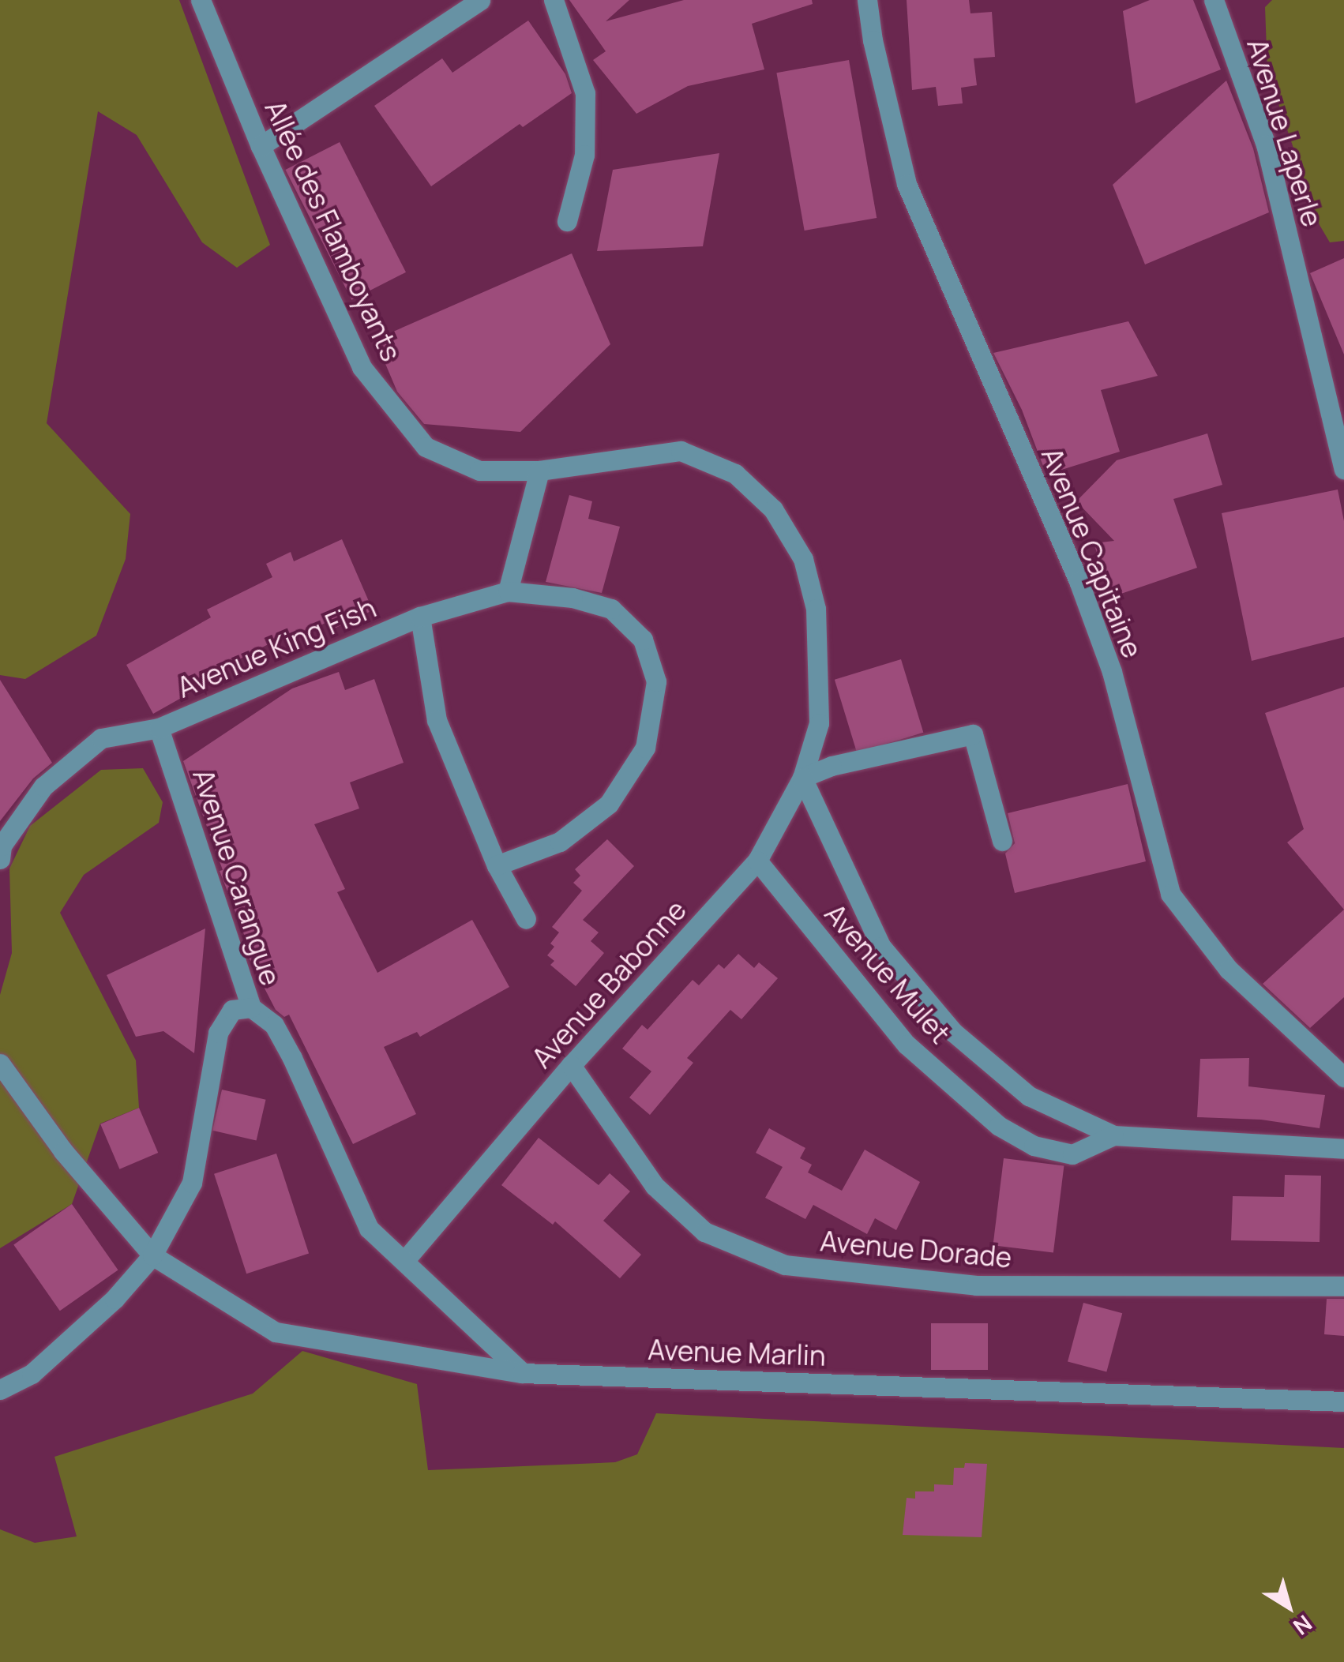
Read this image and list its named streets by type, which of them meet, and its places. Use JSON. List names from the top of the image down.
{
  "streets": {
    "street": [
      "Avenue Laperle",
      "Allée des Flamboyants",
      "Avenue Capitaine",
      "Avenue King Fish",
      "Avenue Carangue",
      "Avenue Mulet",
      "Avenue Babonne",
      "Avenue Dorade",
      "Avenue Marlin"
    ]
  },
  "crossings": [
    ["Allée des Flamboyants", "Avenue Babonne"],
    ["Avenue King Fish", "Avenue Carangue"],
    ["Avenue Carangue", "Avenue Babonne"],
    ["Avenue Carangue", "Avenue Marlin"],
    ["Avenue Mulet", "Avenue Babonne"],
    ["Avenue Babonne", "Avenue Dorade"]
  ],
  "north": "bottom right"
}
